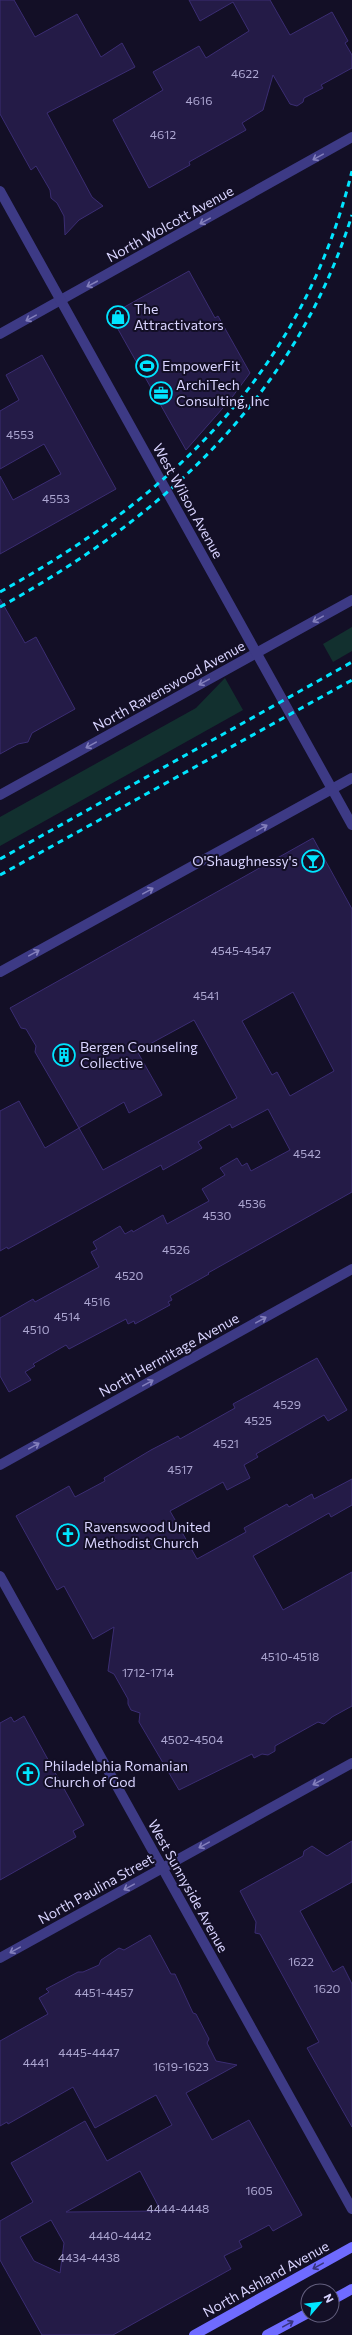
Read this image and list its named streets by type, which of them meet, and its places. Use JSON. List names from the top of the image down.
{
  "streets": {
    "main road": ["North Ashland Avenue"],
    "street": [
      "North Wolcott Avenue",
      "West Wilson Avenue",
      "North Ravenswood Avenue",
      "North Hermitage Avenue",
      "West Sunnyside Avenue",
      "North Paulina Street"
    ]
  },
  "crossings": [
    ["North Wolcott Avenue", "West Wilson Avenue"],
    ["West Wilson Avenue", "North Ravenswood Avenue"],
    ["West Sunnyside Avenue", "North Paulina Street"]
  ],
  "one_way": [
    "North Wolcott Avenue",
    "North Ravenswood Avenue",
    "North Hermitage Avenue",
    "North Paulina Street",
    "North Ashland Avenue"
  ],
  "places": {
    "shop": ["The Attractivators"],
    "sports": ["EmpowerFit"],
    "office": ["ArchiTech Consulting, Inc"],
    "bar": ["O'Shaughnessy's"],
    "building": ["Bergen Counseling Collective"],
    "church": ["Ravenswood United Methodist Church", "Philadelphia Romanian Church of God"]
  },
  "house_numbers": [
    "4622",
    "4616",
    "4612",
    "4553",
    "4553",
    "4545-4547",
    "4541",
    "4542",
    "4536",
    "4530",
    "4526",
    "4520",
    "4516",
    "4514",
    "4510",
    "4529",
    "4525",
    "4521",
    "4517",
    "4510-4518",
    "1712-1714",
    "4502-4504",
    "1622",
    "1620",
    "4451-4457",
    "4445-4447",
    "4441",
    "1619-1623",
    "1605",
    "4444-4448",
    "4440-4442",
    "4434-4438"
  ],
  "north": "top right"
}
